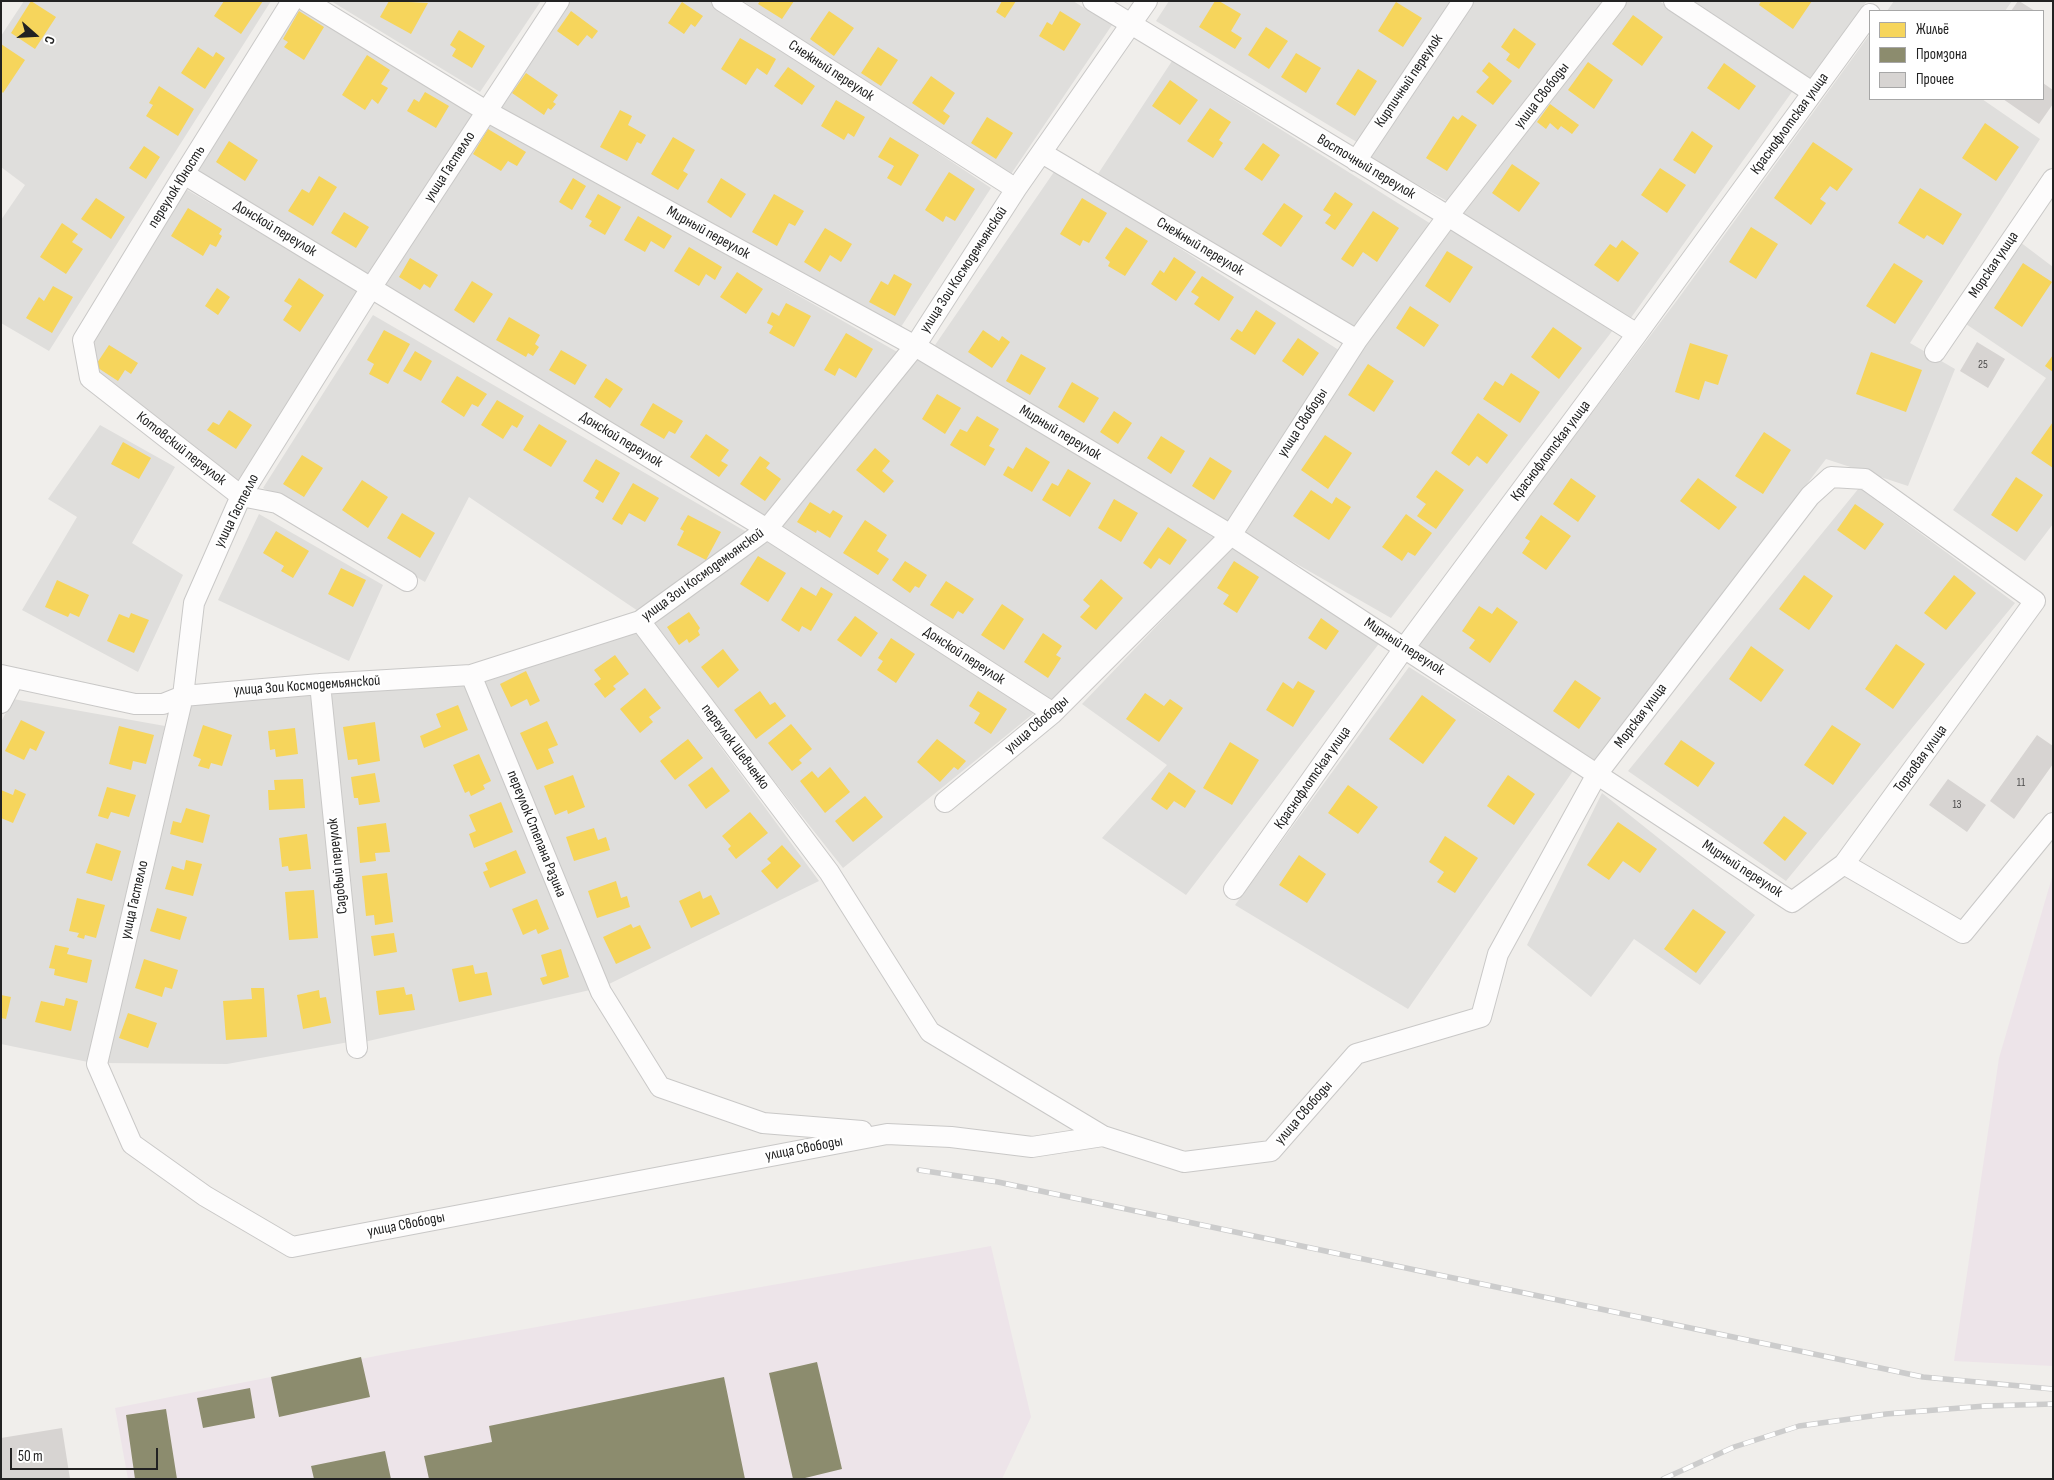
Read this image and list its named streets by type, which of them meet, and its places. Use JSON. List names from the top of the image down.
{
  "streets": {
    "street": [
      "Снежный переулок",
      "Кирпичный переулок",
      "улица Свободы",
      "Краснофлотская улица",
      "улица Гастелло",
      "Восточный переулок",
      "переулок Юность",
      "Донской переулок",
      "Мирный переулок",
      "Морская улица",
      "улица Зои Космодемьянской",
      "Котовский переулок",
      "переулок Шевченко",
      "Торговая улица",
      "переулок Степана Разина",
      "Садовый переулок"
    ]
  },
  "crossings": [
    ["Снежный переулок", "улица Свободы"],
    ["Снежный переулок", "улица Зои Космодемьянской"],
    ["Кирпичный переулок", "Восточный переулок"],
    ["улица Свободы", "улица Гастелло"],
    ["улица Свободы", "Восточный переулок"],
    ["улица Свободы", "Донской переулок"],
    ["улица Свободы", "Мирный переулок"],
    ["улица Свободы", "Морская улица"],
    ["улица Свободы", "переулок Шевченко"],
    ["улица Свободы", "переулок Степана Разина"],
    ["Краснофлотская улица", "Восточный переулок"],
    ["Краснофлотская улица", "Мирный переулок"],
    ["улица Гастелло", "Донской переулок"],
    ["улица Гастелло", "Мирный переулок"],
    ["улица Гастелло", "улица Зои Космодемьянской"],
    ["улица Гастелло", "Котовский переулок"],
    ["Восточный переулок", "улица Зои Космодемьянской"],
    ["переулок Юность", "Донской переулок"],
    ["переулок Юность", "Котовский переулок"],
    ["Донской переулок", "улица Зои Космодемьянской"],
    ["Мирный переулок", "Морская улица"],
    ["Мирный переулок", "улица Зои Космодемьянской"],
    ["Мирный переулок", "Торговая улица"],
    ["Морская улица", "Торговая улица"],
    ["улица Зои Космодемьянской", "переулок Шевченко"],
    ["улица Зои Космодемьянской", "переулок Степана Разина"],
    ["улица Зои Космодемьянской", "Садовый переулок"]
  ],
  "house_numbers": ["25", "11", "13"],
  "legend": ["Жильё", "Промзона", "Прочее"],
  "scale_bar": "50 m",
  "north": "right"
}
